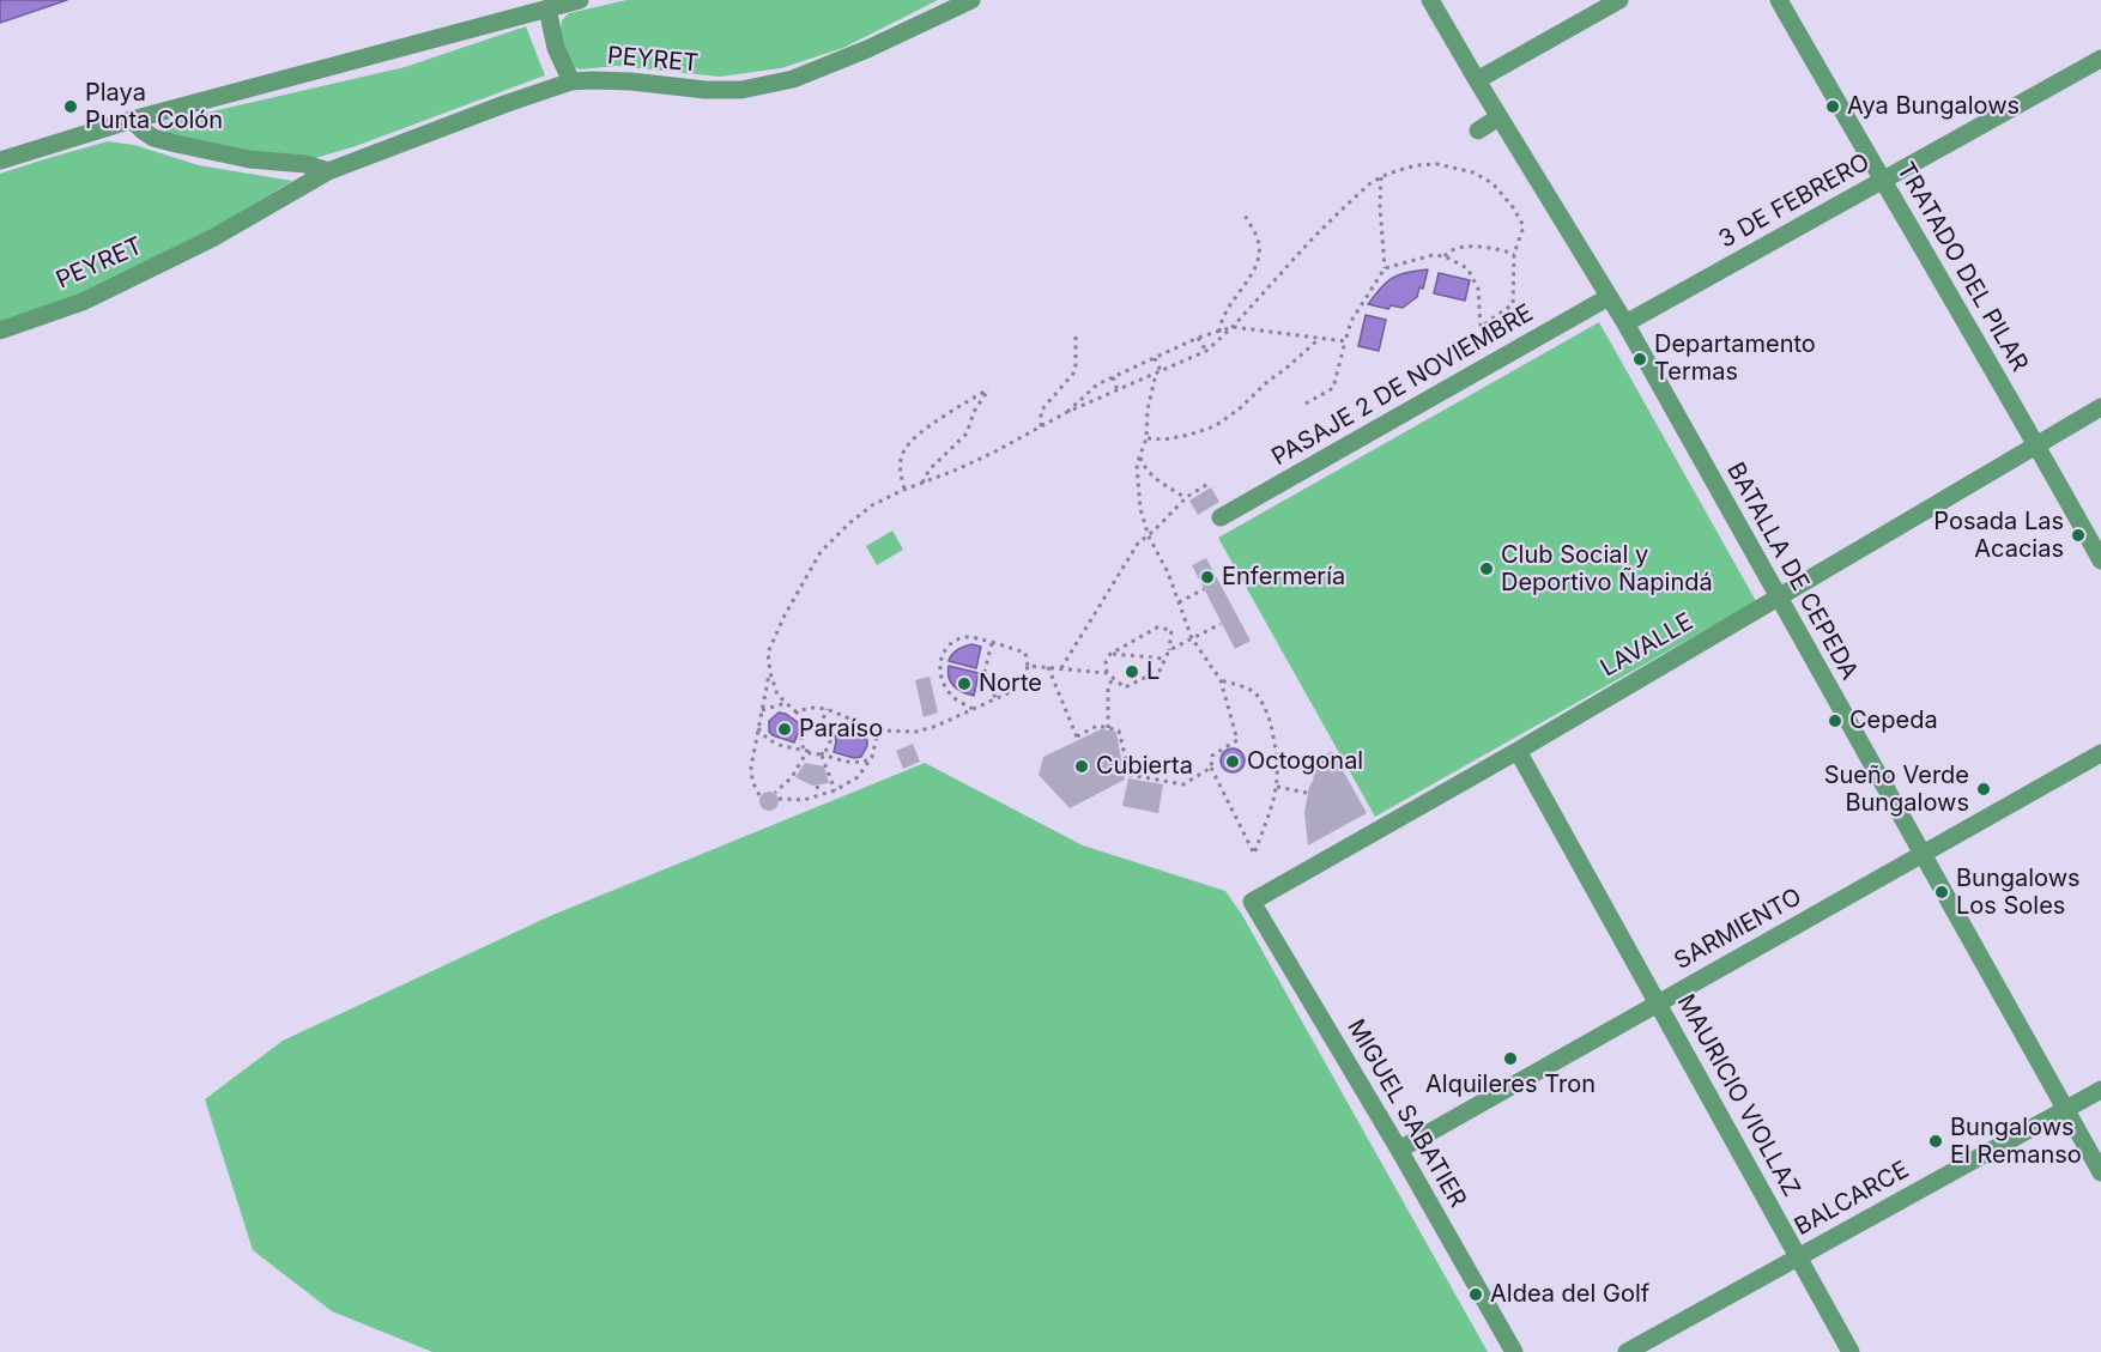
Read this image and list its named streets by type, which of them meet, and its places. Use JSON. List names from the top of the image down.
{
  "streets": {
    "street": [
      "PEYRET",
      "3 DE FEBRERO",
      "TRATADO DEL PILAR",
      "PASAJE 2 DE NOVIEMBRE",
      "BATALLA DE CEPEDA",
      "LAVALLE",
      "SARMIENTO",
      "MAURICIO VIOLLAZ",
      "MIGUEL SABATIER",
      "BALCARCE"
    ]
  },
  "crossings": [
    ["3 DE FEBRERO", "TRATADO DEL PILAR"],
    ["3 DE FEBRERO", "BATALLA DE CEPEDA"],
    ["TRATADO DEL PILAR", "LAVALLE"],
    ["PASAJE 2 DE NOVIEMBRE", "BATALLA DE CEPEDA"],
    ["BATALLA DE CEPEDA", "LAVALLE"],
    ["BATALLA DE CEPEDA", "SARMIENTO"],
    ["BATALLA DE CEPEDA", "BALCARCE"],
    ["LAVALLE", "MAURICIO VIOLLAZ"],
    ["LAVALLE", "MIGUEL SABATIER"],
    ["SARMIENTO", "MAURICIO VIOLLAZ"],
    ["SARMIENTO", "MIGUEL SABATIER"],
    ["MAURICIO VIOLLAZ", "BALCARCE"]
  ],
  "places": [
    "Playa Punta Colón",
    "Aya Bungalows",
    "Departamento Termas",
    "Posada Las Acacias",
    "Club Social y Deportivo Ñapindá",
    "Enfermería",
    "L",
    "Norte",
    "Cepeda",
    "Paraíso",
    "Octogonal",
    "Cubierta",
    "Sueño Verde Bungalows",
    "Bungalows Los Soles",
    "Alquileres Tron",
    "Bungalows El Remanso",
    "Aldea del Golf"
  ]
}
